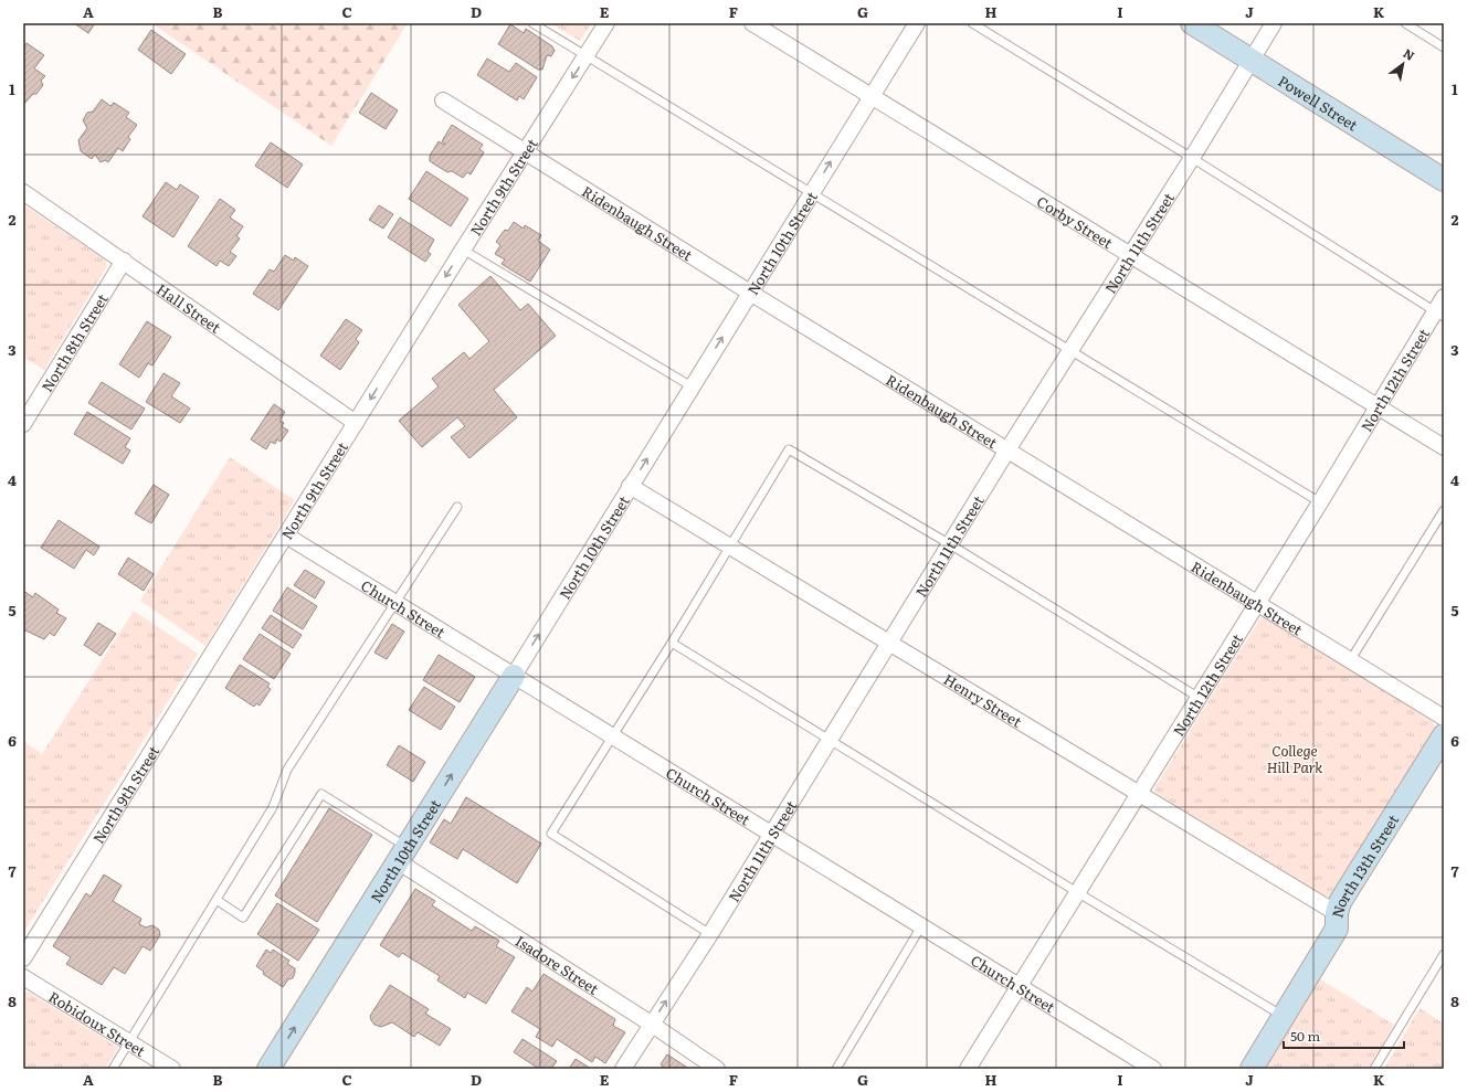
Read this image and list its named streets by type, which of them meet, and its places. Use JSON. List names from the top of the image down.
{
  "streets": {
    "street": [
      "Powell Street",
      "North 9th Street",
      "Ridenbaugh Street",
      "Corby Street",
      "North 10th Street",
      "North 11th Street",
      "Hall Street",
      "North 8th Street",
      "North 12th Street",
      "Church Street",
      "Henry Street",
      "North 13th Street",
      "Isadore Street",
      "Robidoux Street"
    ]
  },
  "crossings": [
    ["Powell Street", "North 11th Street"],
    ["North 9th Street", "Ridenbaugh Street"],
    ["North 9th Street", "Hall Street"],
    ["North 9th Street", "Church Street"],
    ["Ridenbaugh Street", "North 10th Street"],
    ["Ridenbaugh Street", "North 11th Street"],
    ["Ridenbaugh Street", "North 12th Street"],
    ["Corby Street", "North 10th Street"],
    ["Corby Street", "North 11th Street"],
    ["Corby Street", "North 12th Street"],
    ["North 10th Street", "Church Street"],
    ["North 10th Street", "Henry Street"],
    ["North 10th Street", "Isadore Street"],
    ["North 11th Street", "Church Street"],
    ["North 11th Street", "Henry Street"],
    ["North 11th Street", "Isadore Street"],
    ["Hall Street", "North 8th Street"],
    ["North 12th Street", "Church Street"],
    ["North 12th Street", "Henry Street"],
    ["Henry Street", "North 13th Street"]
  ],
  "one_way": ["North 10th Street"],
  "parks": ["College Hill Park"],
  "scale_bar": "50 m",
  "north": "top right",
  "grid": {
    "columns": [
      "A",
      "B",
      "C",
      "D",
      "E",
      "F",
      "G",
      "H",
      "I",
      "J",
      "K"
    ],
    "rows": [
      "1",
      "2",
      "3",
      "4",
      "5",
      "6",
      "7",
      "8"
    ]
  }
}
